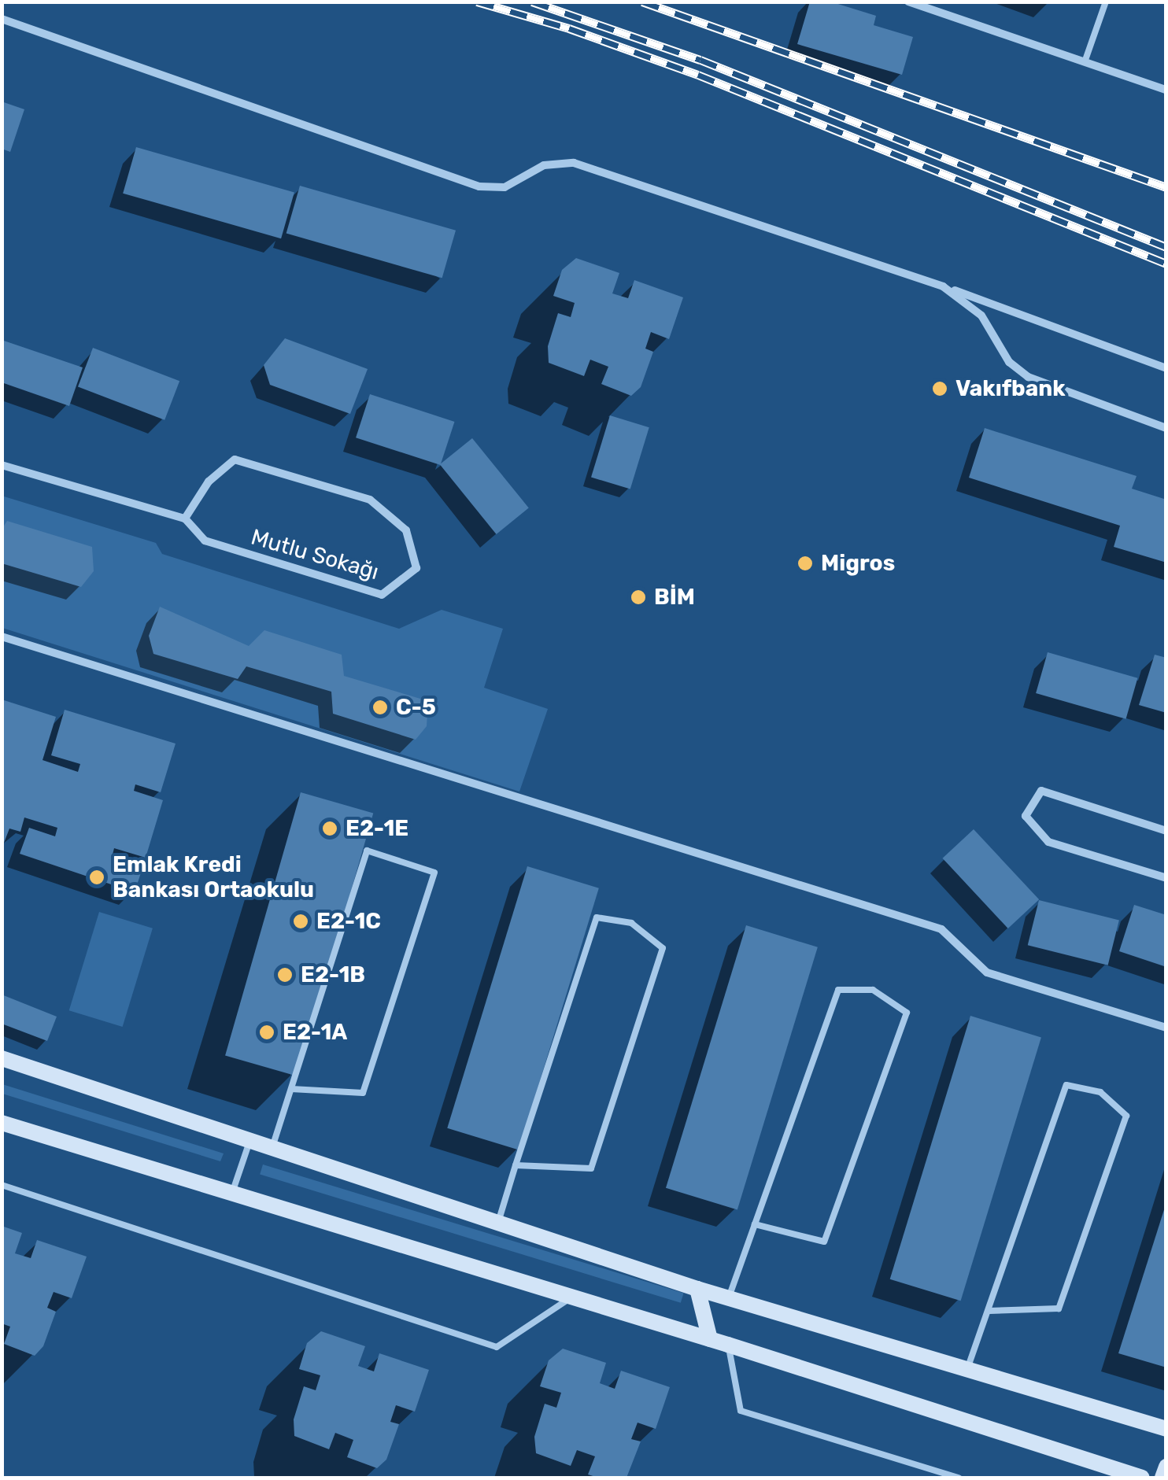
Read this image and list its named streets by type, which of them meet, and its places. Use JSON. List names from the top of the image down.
{
  "streets": {
    "street": ["Mutlu Sokağı"]
  },
  "places": [
    "Vakıfbank",
    "Migros",
    "BİM",
    "C-5",
    "E2-1E",
    "Emlak Kredi Bankası Ortaokulu",
    "E2-1C",
    "E2-1B",
    "E2-1A"
  ]
}
